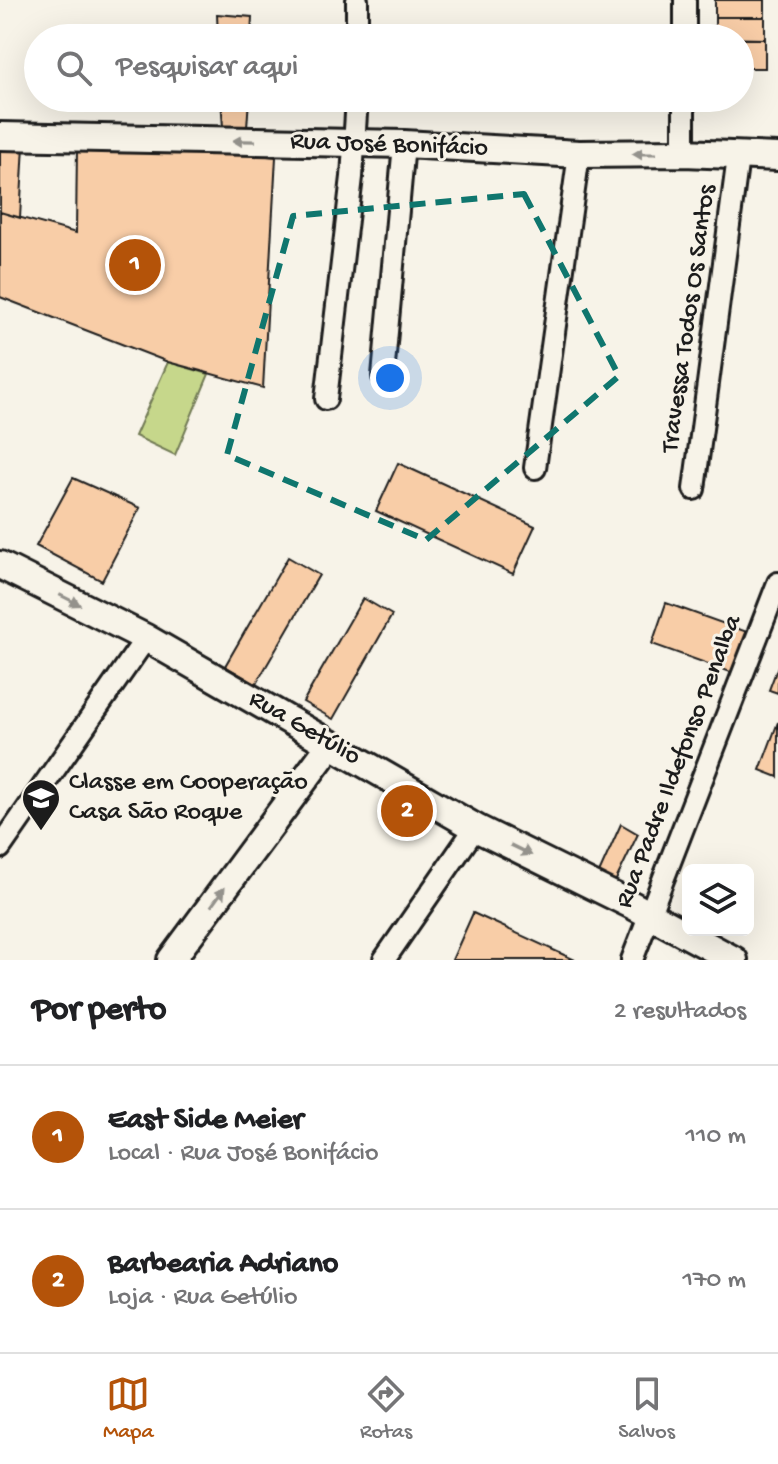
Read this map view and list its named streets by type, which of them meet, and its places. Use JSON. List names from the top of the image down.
{
  "streets": {
    "street": [
      "Rua José Bonifácio",
      "Travessa Todos Os Santos",
      "Rua Getúlio",
      "Rua Padre Ildefonso Penalba"
    ]
  },
  "crossings": [
    ["Rua José Bonifácio", "Travessa Todos Os Santos"],
    ["Rua Getúlio", "Rua Padre Ildefonso Penalba"]
  ],
  "one_way": ["Rua José Bonifácio", "Rua Getúlio"],
  "places": {
    "school or university": ["Classe em Cooperação Casa São Roque"]
  },
  "page": {
    "search": "Pesquisar aqui",
    "pins": ["1", "2"],
    "heading": ["Por perto", "2 resultados"],
    "list": [
      {
        "mark": "1",
        "name": "East Side Meier",
        "note": "Local · Rua José Bonifácio",
        "value": "110 m"
      },
      {
        "mark": "2",
        "name": "Barbearia Adriano",
        "note": "Loja · Rua Getúlio",
        "value": "170 m"
      }
    ],
    "nav": ["Mapa", "Rotas", "Salvos"]
  }
}
